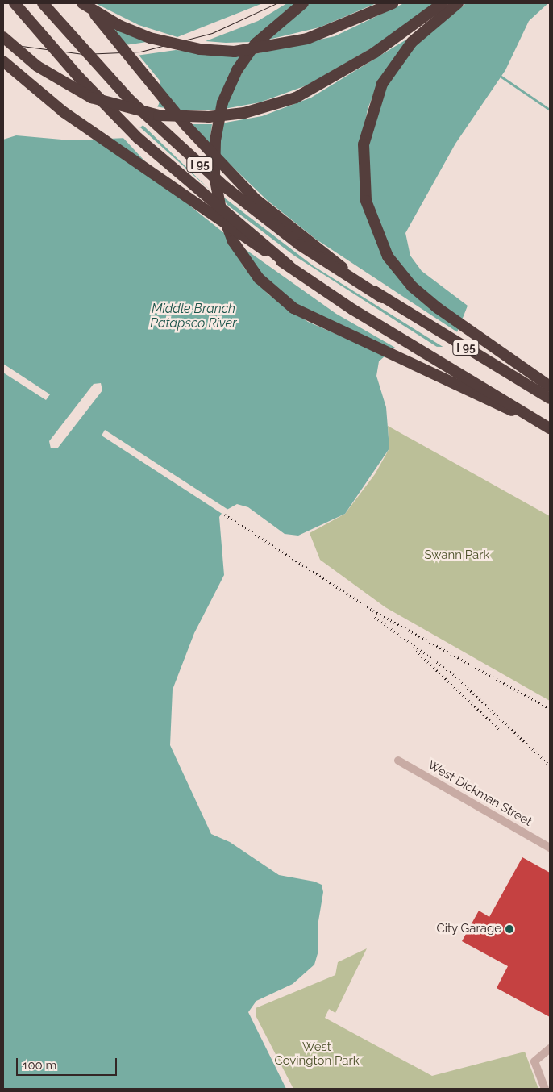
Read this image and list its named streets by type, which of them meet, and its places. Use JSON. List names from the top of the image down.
{
  "streets": {
    "highway": ["I 95"],
    "street": ["West Dickman Street"]
  },
  "water": ["Middle Branch Patapsco River"],
  "parks": ["Swann Park", "West Covington Park"],
  "places": ["City Garage"],
  "scale_bar": "100 m"
}
